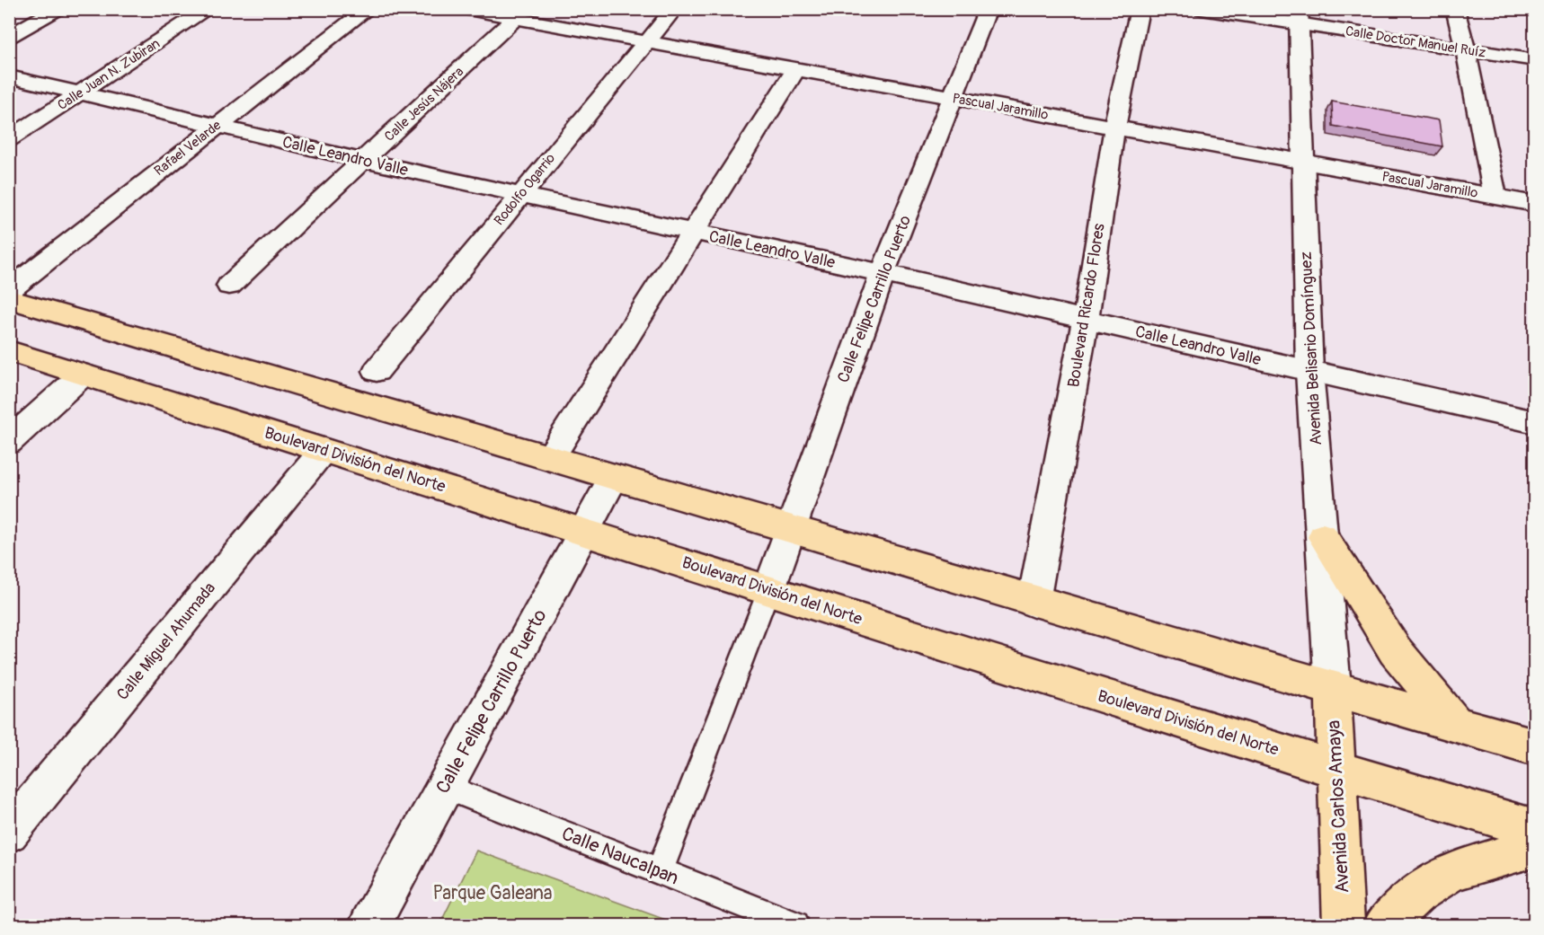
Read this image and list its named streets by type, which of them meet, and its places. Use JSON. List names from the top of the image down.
{
  "streets": {
    "main road": ["Boulevard División del Norte", "Avenida Carlos Amaya"],
    "street": [
      "Calle Doctor Manuel Ruíz",
      "Calle Juan N. Zubiran",
      "Calle Jesús Nájera",
      "Pascual Jaramillo",
      "Rafael Velarde",
      "Calle Leandro Valle",
      "Rodolfo Ogarrio",
      "Calle Felipe Carrillo Puerto",
      "Boulevard Ricardo Flores",
      "Avenida Belisario Domínguez",
      "Calle Miguel Ahumada"
    ],
    "lane": ["Calle Naucalpan"]
  },
  "crossings": [
    ["Calle Doctor Manuel Ruíz", "Avenida Belisario Domínguez"],
    ["Calle Juan N. Zubiran", "Calle Leandro Valle"],
    ["Calle Jesús Nájera", "Pascual Jaramillo"],
    ["Calle Jesús Nájera", "Calle Leandro Valle"],
    ["Pascual Jaramillo", "Rodolfo Ogarrio"],
    ["Pascual Jaramillo", "Calle Felipe Carrillo Puerto"],
    ["Pascual Jaramillo", "Boulevard Ricardo Flores"],
    ["Pascual Jaramillo", "Avenida Belisario Domínguez"],
    ["Rafael Velarde", "Calle Leandro Valle"],
    ["Calle Leandro Valle", "Rodolfo Ogarrio"],
    ["Calle Leandro Valle", "Calle Felipe Carrillo Puerto"],
    ["Calle Leandro Valle", "Boulevard Ricardo Flores"],
    ["Calle Leandro Valle", "Avenida Belisario Domínguez"],
    ["Calle Felipe Carrillo Puerto", "Boulevard División del Norte"],
    ["Calle Felipe Carrillo Puerto", "Calle Naucalpan"],
    ["Avenida Belisario Domínguez", "Avenida Carlos Amaya"],
    ["Boulevard División del Norte", "Calle Miguel Ahumada"],
    ["Boulevard División del Norte", "Avenida Carlos Amaya"]
  ],
  "parks": ["Parque Galeana"]
}
